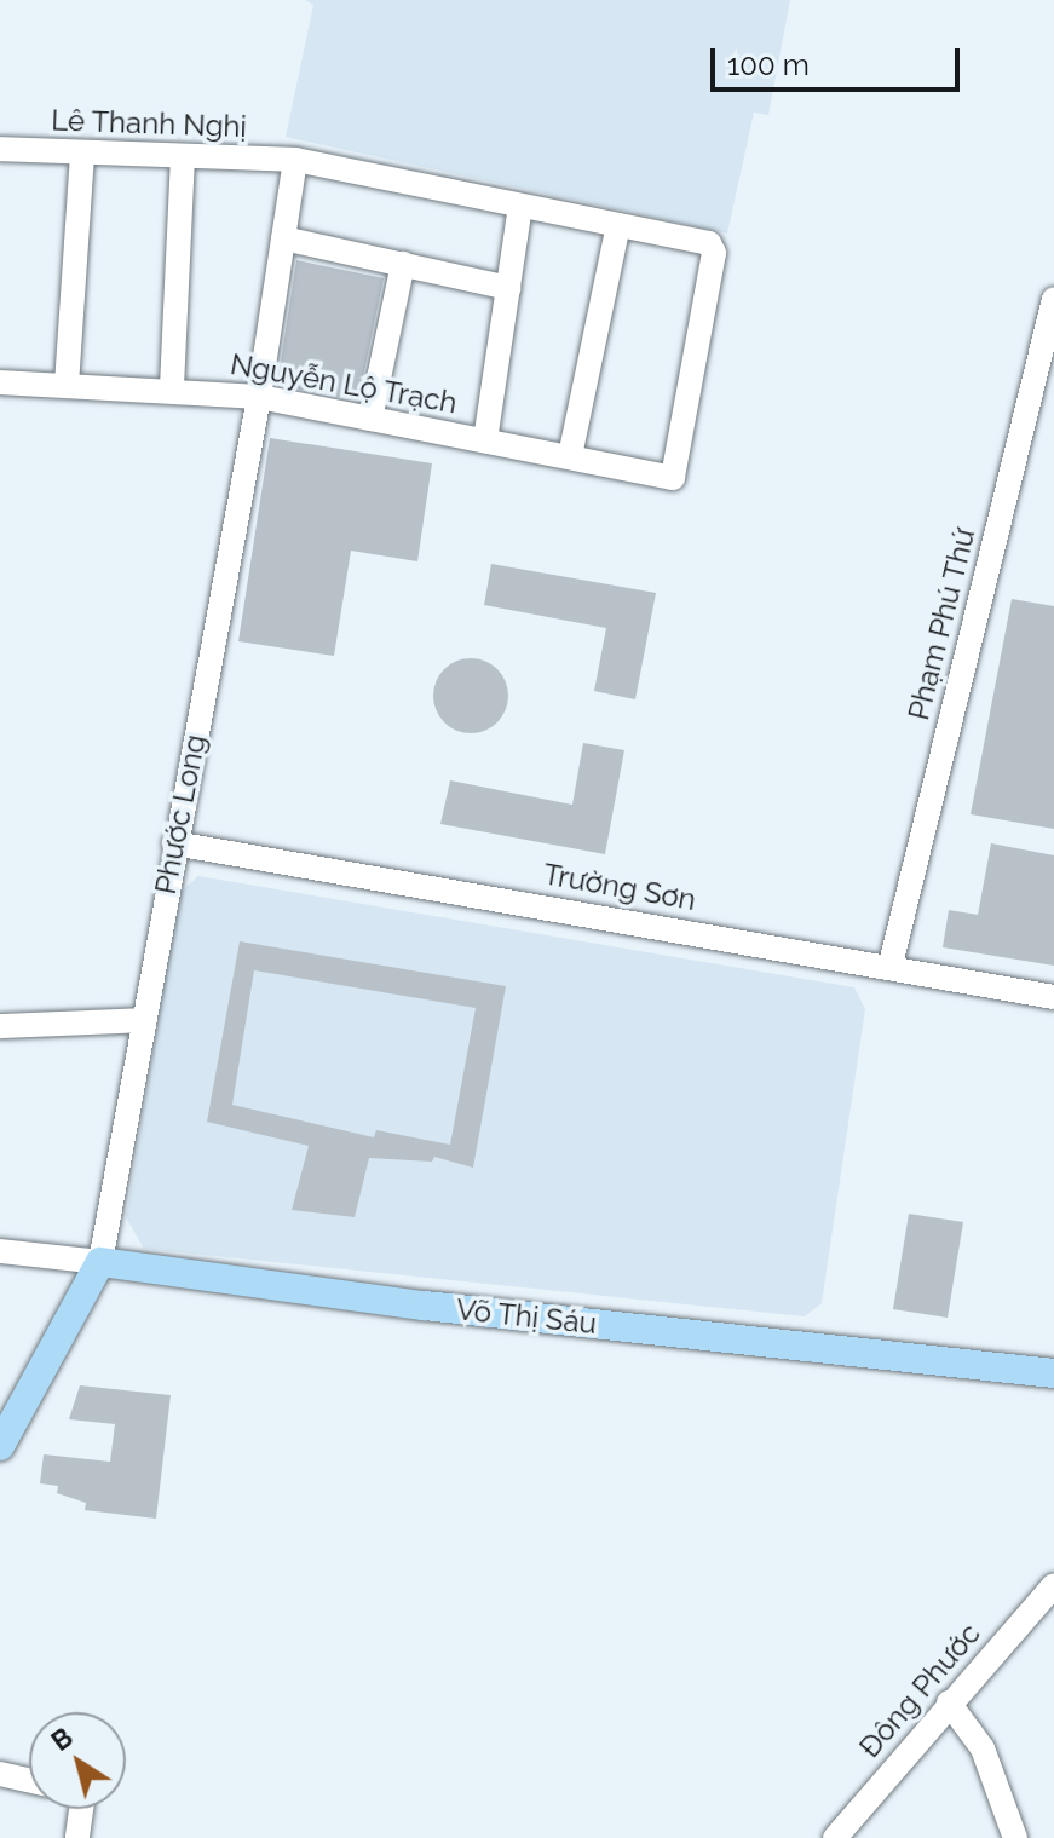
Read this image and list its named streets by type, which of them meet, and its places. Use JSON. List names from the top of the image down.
{
  "streets": {
    "main road": ["Phước Long", "Võ Thị Sáu"],
    "street": [
      "Lê Thanh Nghị",
      "Nguyễn Lộ Trạch",
      "Phạm Phú Thứ",
      "Trường Sơn",
      "Đông Phước"
    ]
  },
  "crossings": [
    ["Lê Thanh Nghị", "Nguyễn Lộ Trạch"],
    ["Lê Thanh Nghị", "Phước Long"],
    ["Nguyễn Lộ Trạch", "Phước Long"],
    ["Phạm Phú Thứ", "Trường Sơn"],
    ["Phước Long", "Trường Sơn"],
    ["Phước Long", "Võ Thị Sáu"]
  ],
  "scale_bar": "100 m",
  "north": "top left"
}
